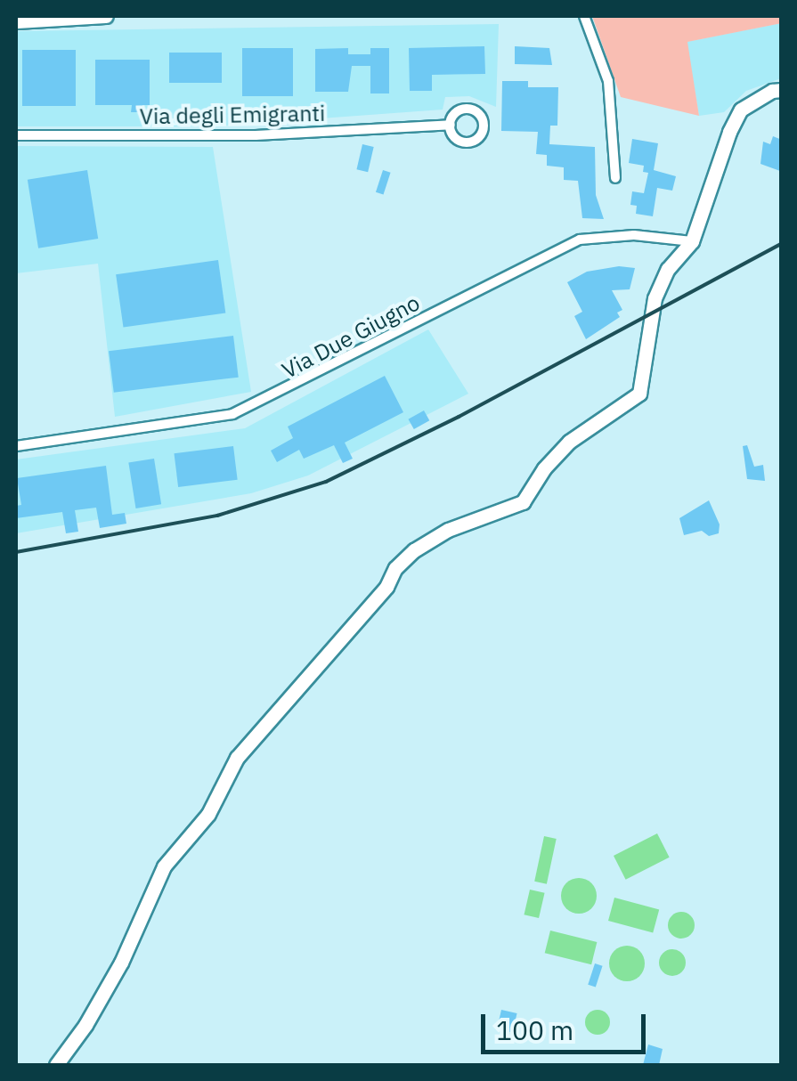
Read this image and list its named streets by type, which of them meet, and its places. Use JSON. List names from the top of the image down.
{
  "streets": {
    "street": ["Via degli Emigranti", "Via Due Giugno"]
  },
  "scale_bar": "100 m"
}
